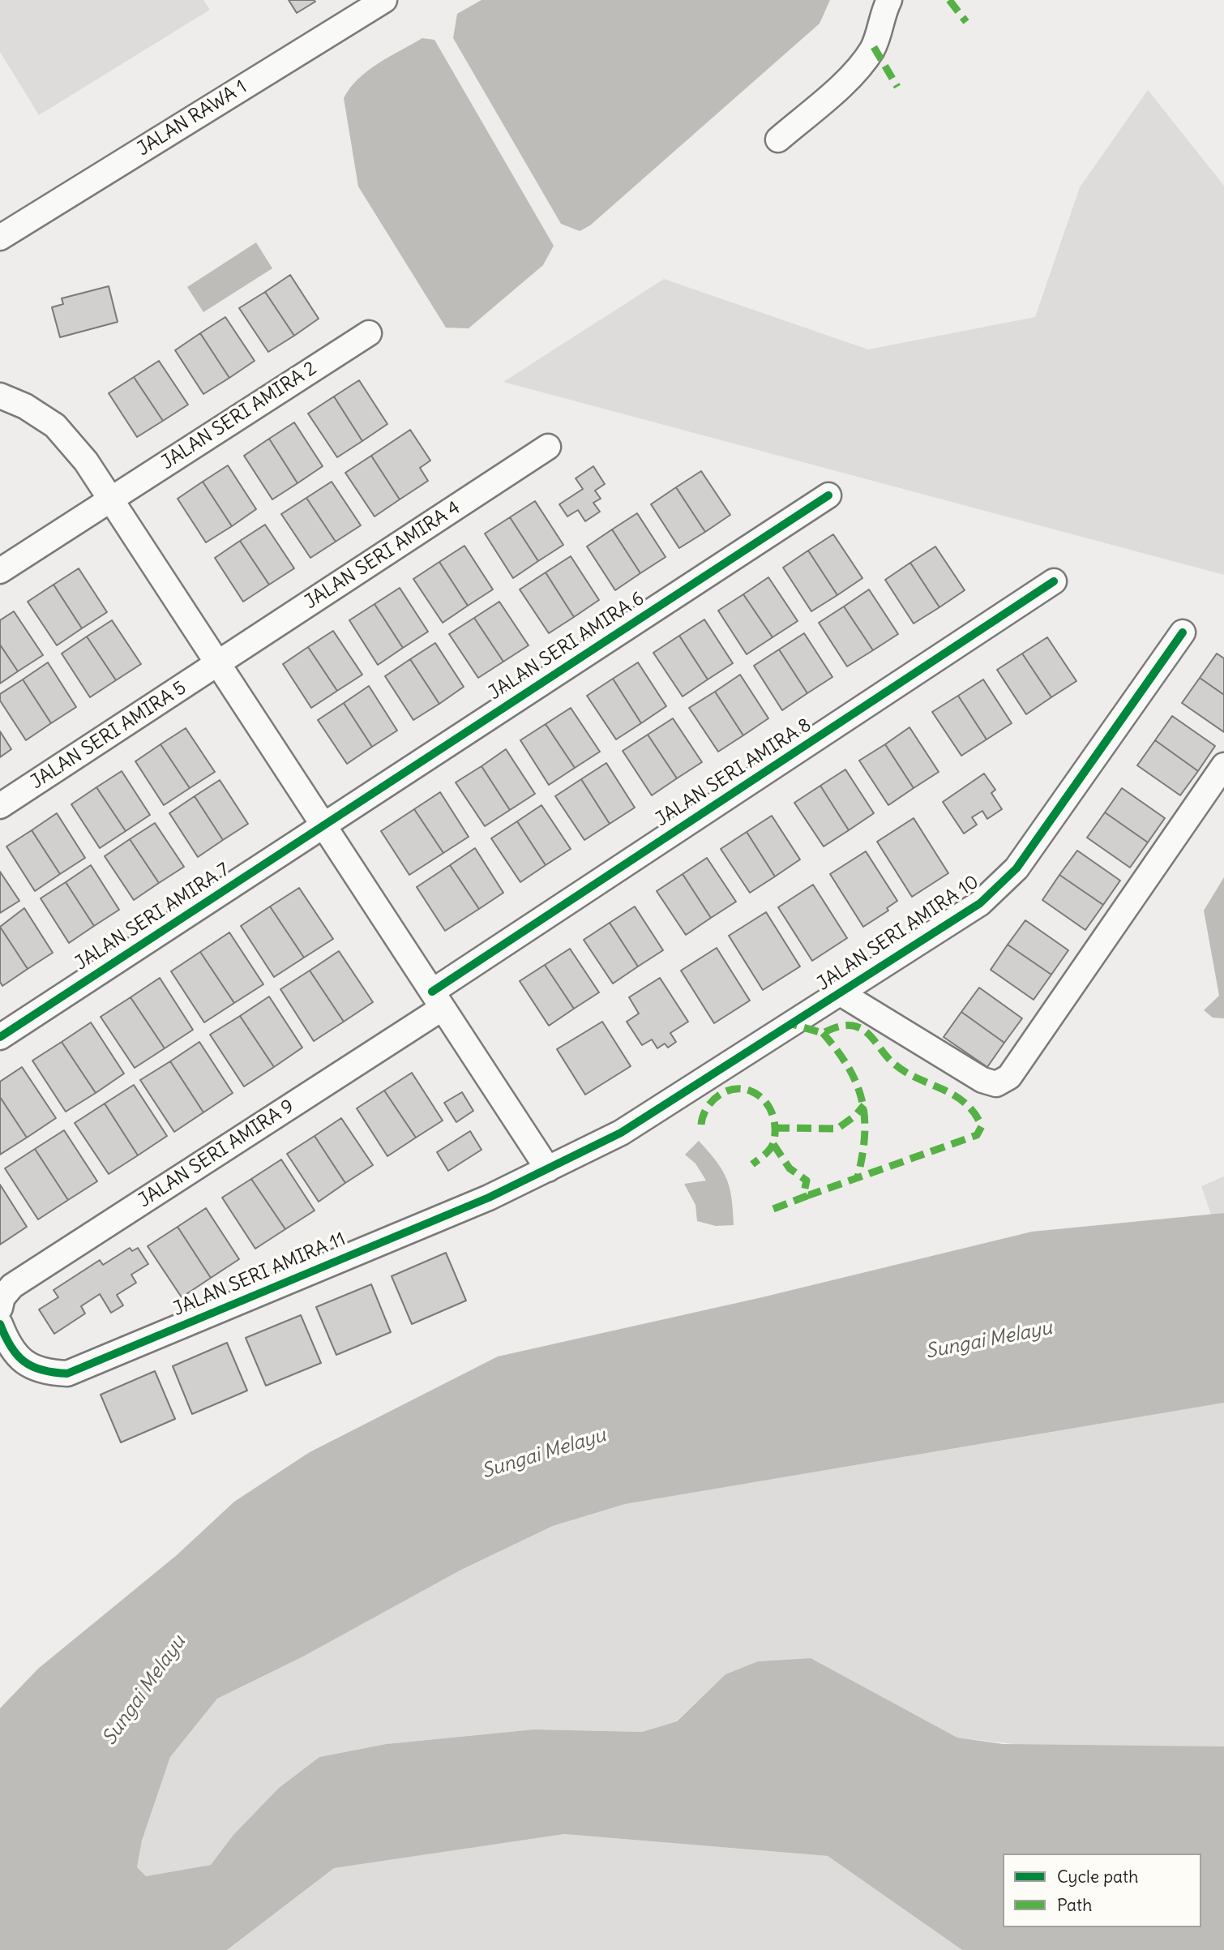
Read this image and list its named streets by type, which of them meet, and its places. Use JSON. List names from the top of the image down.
{
  "streets": {
    "street": [
      "JALAN RAWA 1",
      "JALAN SERI AMIRA 2",
      "JALAN SERI AMIRA 4",
      "JALAN SERI AMIRA 6",
      "JALAN SERI AMIRA 5",
      "JALAN SERI AMIRA 8",
      "JALAN SERI AMIRA 7",
      "JALAN SERI AMIRA 10",
      "JALAN SERI AMIRA 9",
      "JALAN SERI AMIRA 11"
    ]
  },
  "crossings": [
    ["JALAN SERI AMIRA 4", "JALAN SERI AMIRA 5"],
    ["JALAN SERI AMIRA 6", "JALAN SERI AMIRA 7"],
    ["JALAN SERI AMIRA 8", "JALAN SERI AMIRA 9"],
    ["JALAN SERI AMIRA 10", "JALAN SERI AMIRA 11"]
  ],
  "water": ["Sungai Melayu"],
  "legend": ["Cycle path", "Path"]
}
